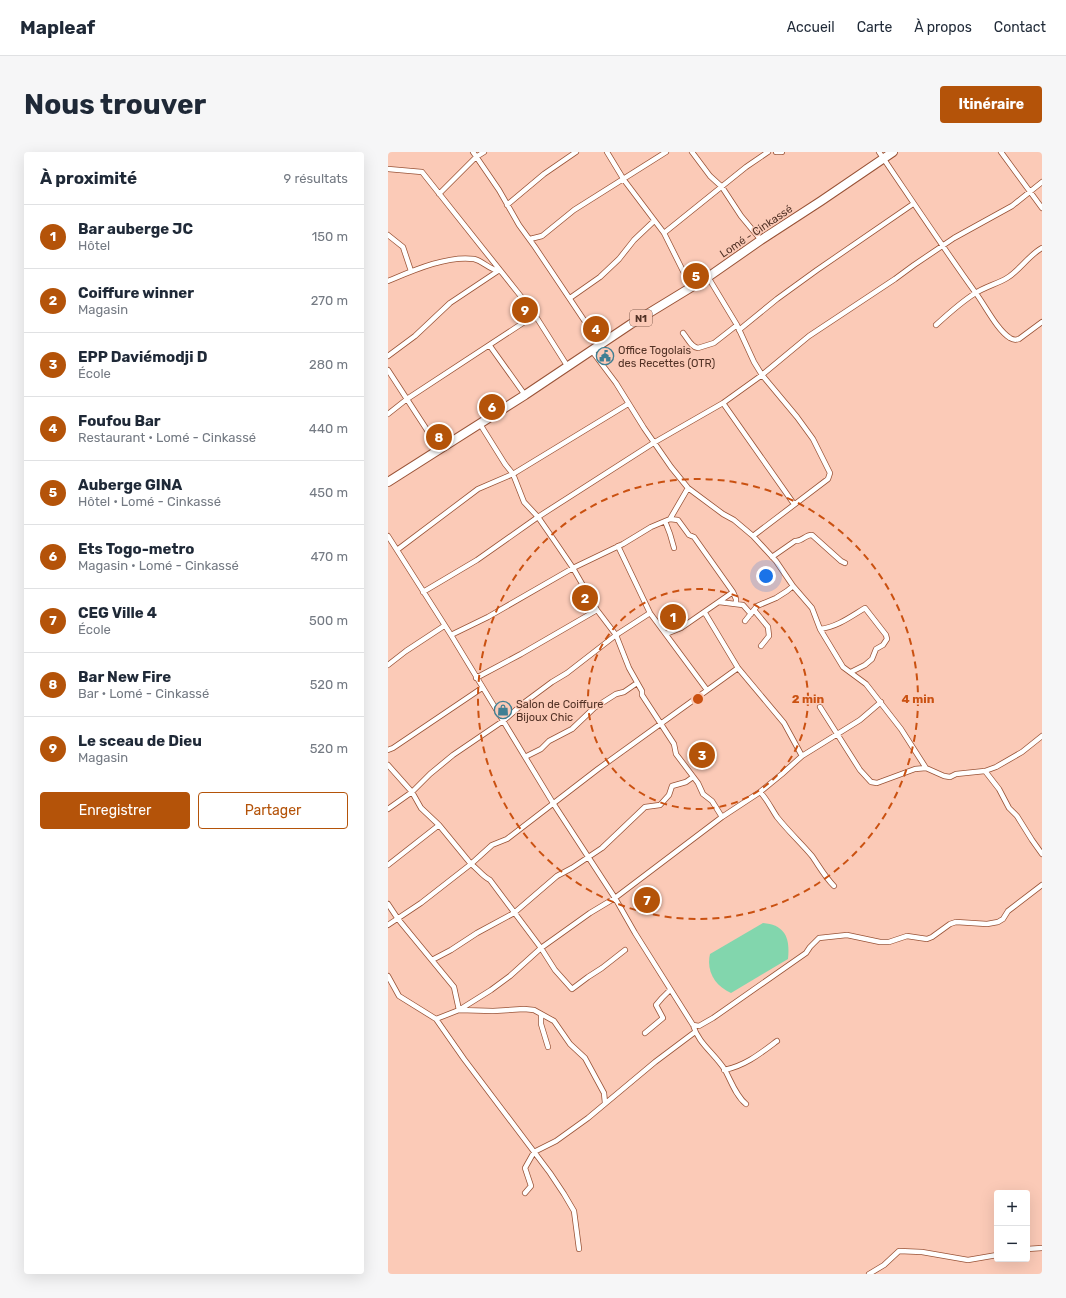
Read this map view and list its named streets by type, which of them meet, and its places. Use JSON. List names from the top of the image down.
{
  "streets": {
    "highway": ["Lomé - Cinkassé", "N1"]
  },
  "places": {
    "public building": ["Office Togolais des Recettes (OTR)"],
    "shop": ["Salon de Coiffure Bijoux Chic"]
  },
  "page": {
    "header": "Mapleaf",
    "nav": [
      "Accueil",
      "Carte",
      "À propos",
      "Contact"
    ],
    "buttons": [
      "Itinéraire",
      ["Enregistrer", "Partager"]
    ],
    "title": "Nous trouver",
    "heading": ["À proximité", "9 résultats"],
    "list": [
      {
        "mark": "1",
        "name": "Bar auberge JC",
        "note": "Hôtel",
        "value": "150 m"
      },
      {
        "mark": "2",
        "name": "Coiffure winner",
        "note": "Magasin",
        "value": "270 m"
      },
      {
        "mark": "3",
        "name": "EPP Daviémodji D",
        "note": "École",
        "value": "280 m"
      },
      {
        "mark": "4",
        "name": "Foufou Bar",
        "note": "Restaurant · Lomé - Cinkassé",
        "value": "440 m"
      },
      {
        "mark": "5",
        "name": "Auberge GINA",
        "note": "Hôtel · Lomé - Cinkassé",
        "value": "450 m"
      },
      {
        "mark": "6",
        "name": "Ets Togo-metro",
        "note": "Magasin · Lomé - Cinkassé",
        "value": "470 m"
      },
      {
        "mark": "7",
        "name": "CEG Ville 4",
        "note": "École",
        "value": "500 m"
      },
      {
        "mark": "8",
        "name": "Bar New Fire",
        "note": "Bar · Lomé - Cinkassé",
        "value": "520 m"
      },
      {
        "mark": "9",
        "name": "Le sceau de Dieu",
        "note": "Magasin",
        "value": "520 m"
      }
    ],
    "pins": [
      "5",
      "9",
      "4",
      "6",
      "8",
      "2",
      "1",
      "3",
      "7"
    ],
    "map_buttons": ["+", "−"]
  },
  "rings": ["2 min", "4 min"]
}
